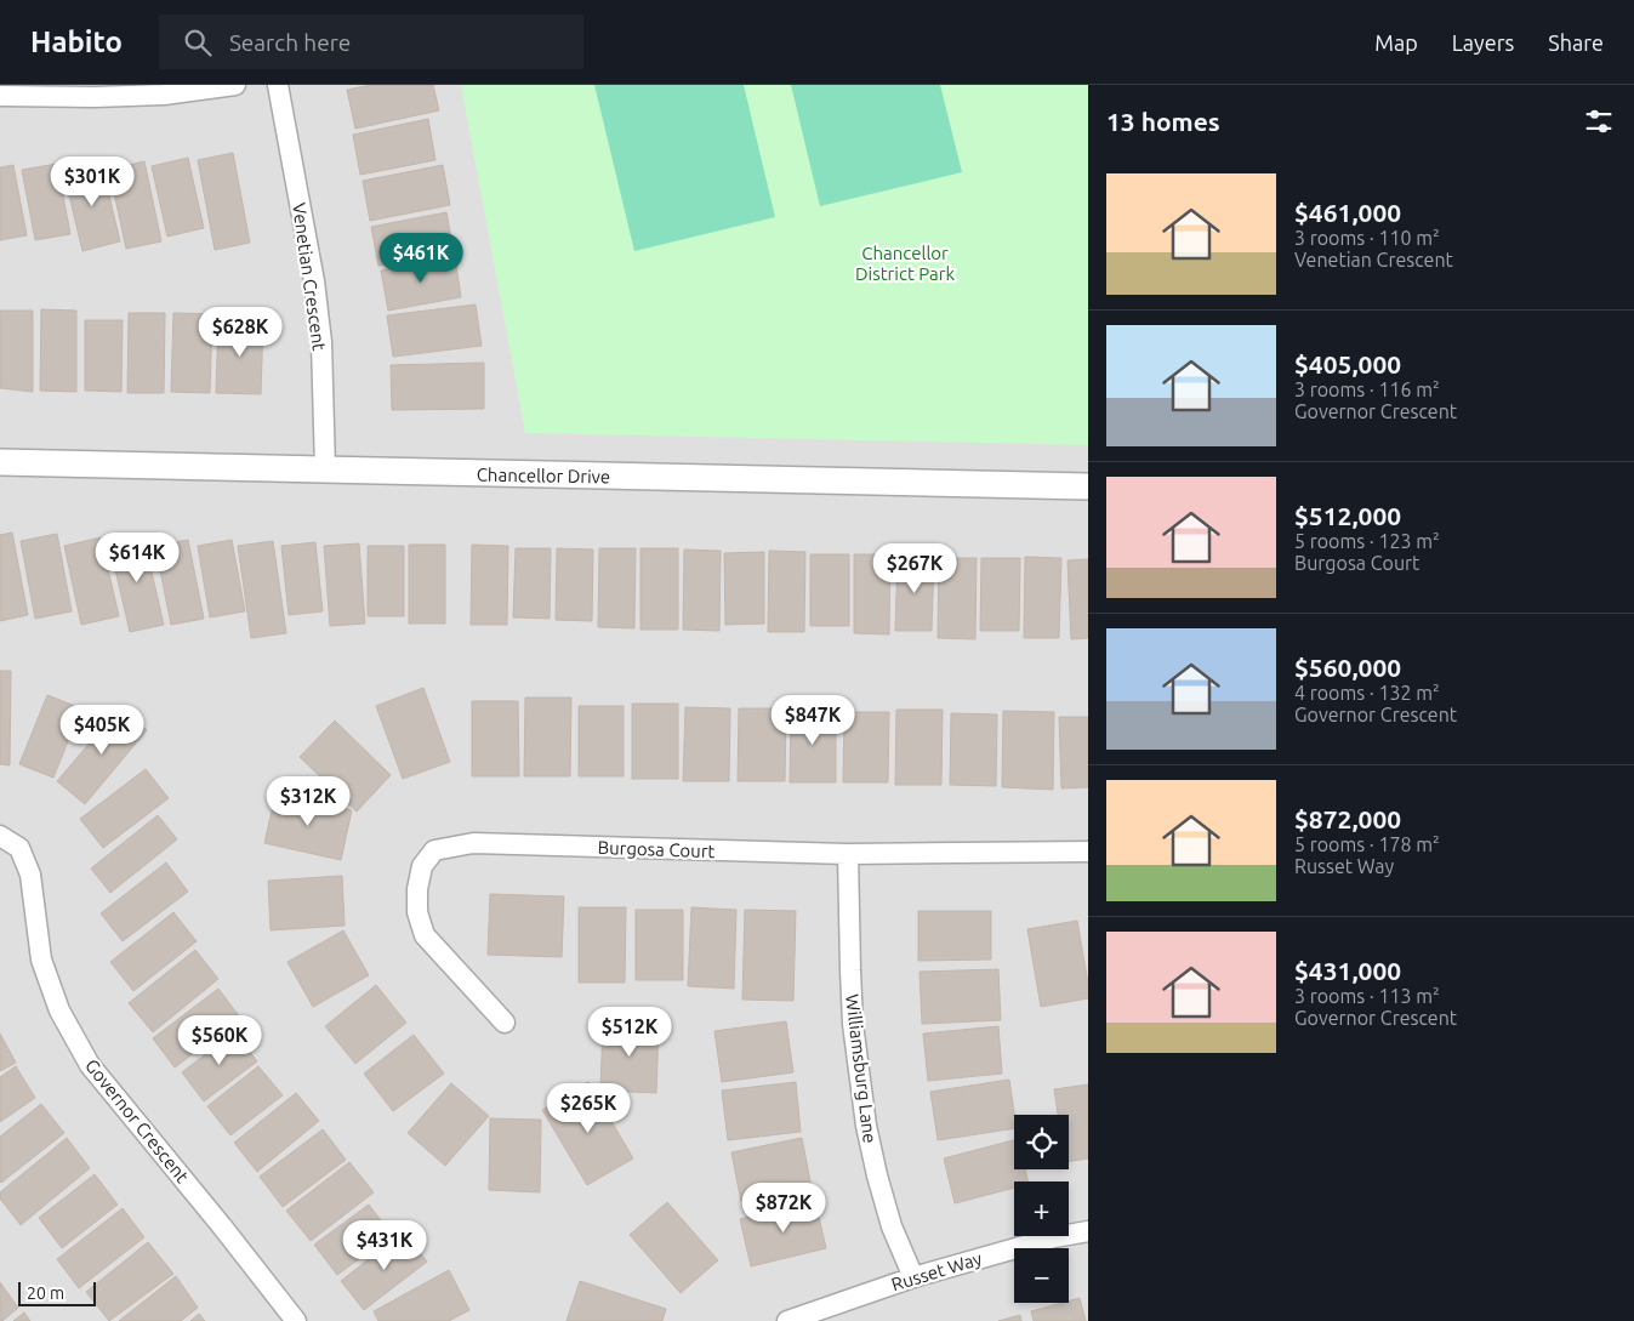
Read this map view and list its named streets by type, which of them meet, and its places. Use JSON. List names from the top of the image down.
{
  "streets": {
    "street": [
      "Venetian Crescent",
      "Chancellor Drive",
      "Burgosa Court",
      "Williamsburg Lane",
      "Governor Crescent",
      "Russet Way"
    ]
  },
  "crossings": [
    ["Venetian Crescent", "Chancellor Drive"],
    ["Burgosa Court", "Williamsburg Lane"],
    ["Williamsburg Lane", "Russet Way"]
  ],
  "parks": ["Chancellor District Park"],
  "scale_bar": "20 m",
  "page": {
    "header": "Habito",
    "search": "Search here",
    "nav": ["Map", "Layers", "Share"],
    "heading": "13 homes",
    "price": [
      "$301K",
      "$461K",
      "$628K",
      "$614K",
      "$267K",
      "$847K",
      "$405K",
      "$312K",
      "$512K",
      "$560K",
      "$265K",
      "$872K",
      "$431K"
    ],
    "list": [
      {
        "name": "$461,000",
        "note": "3 rooms · 110 m² · Venetian Crescent"
      },
      {
        "name": "$405,000",
        "note": "3 rooms · 116 m² · Governor Crescent"
      },
      {
        "name": "$512,000",
        "note": "5 rooms · 123 m² · Burgosa Court"
      },
      {
        "name": "$560,000",
        "note": "4 rooms · 132 m² · Governor Crescent"
      },
      {
        "name": "$872,000",
        "note": "5 rooms · 178 m² · Russet Way"
      },
      {
        "name": "$431,000",
        "note": "3 rooms · 113 m² · Governor Crescent"
      }
    ],
    "map_buttons": ["+", "−"],
    "scale": "20 m"
  }
}
